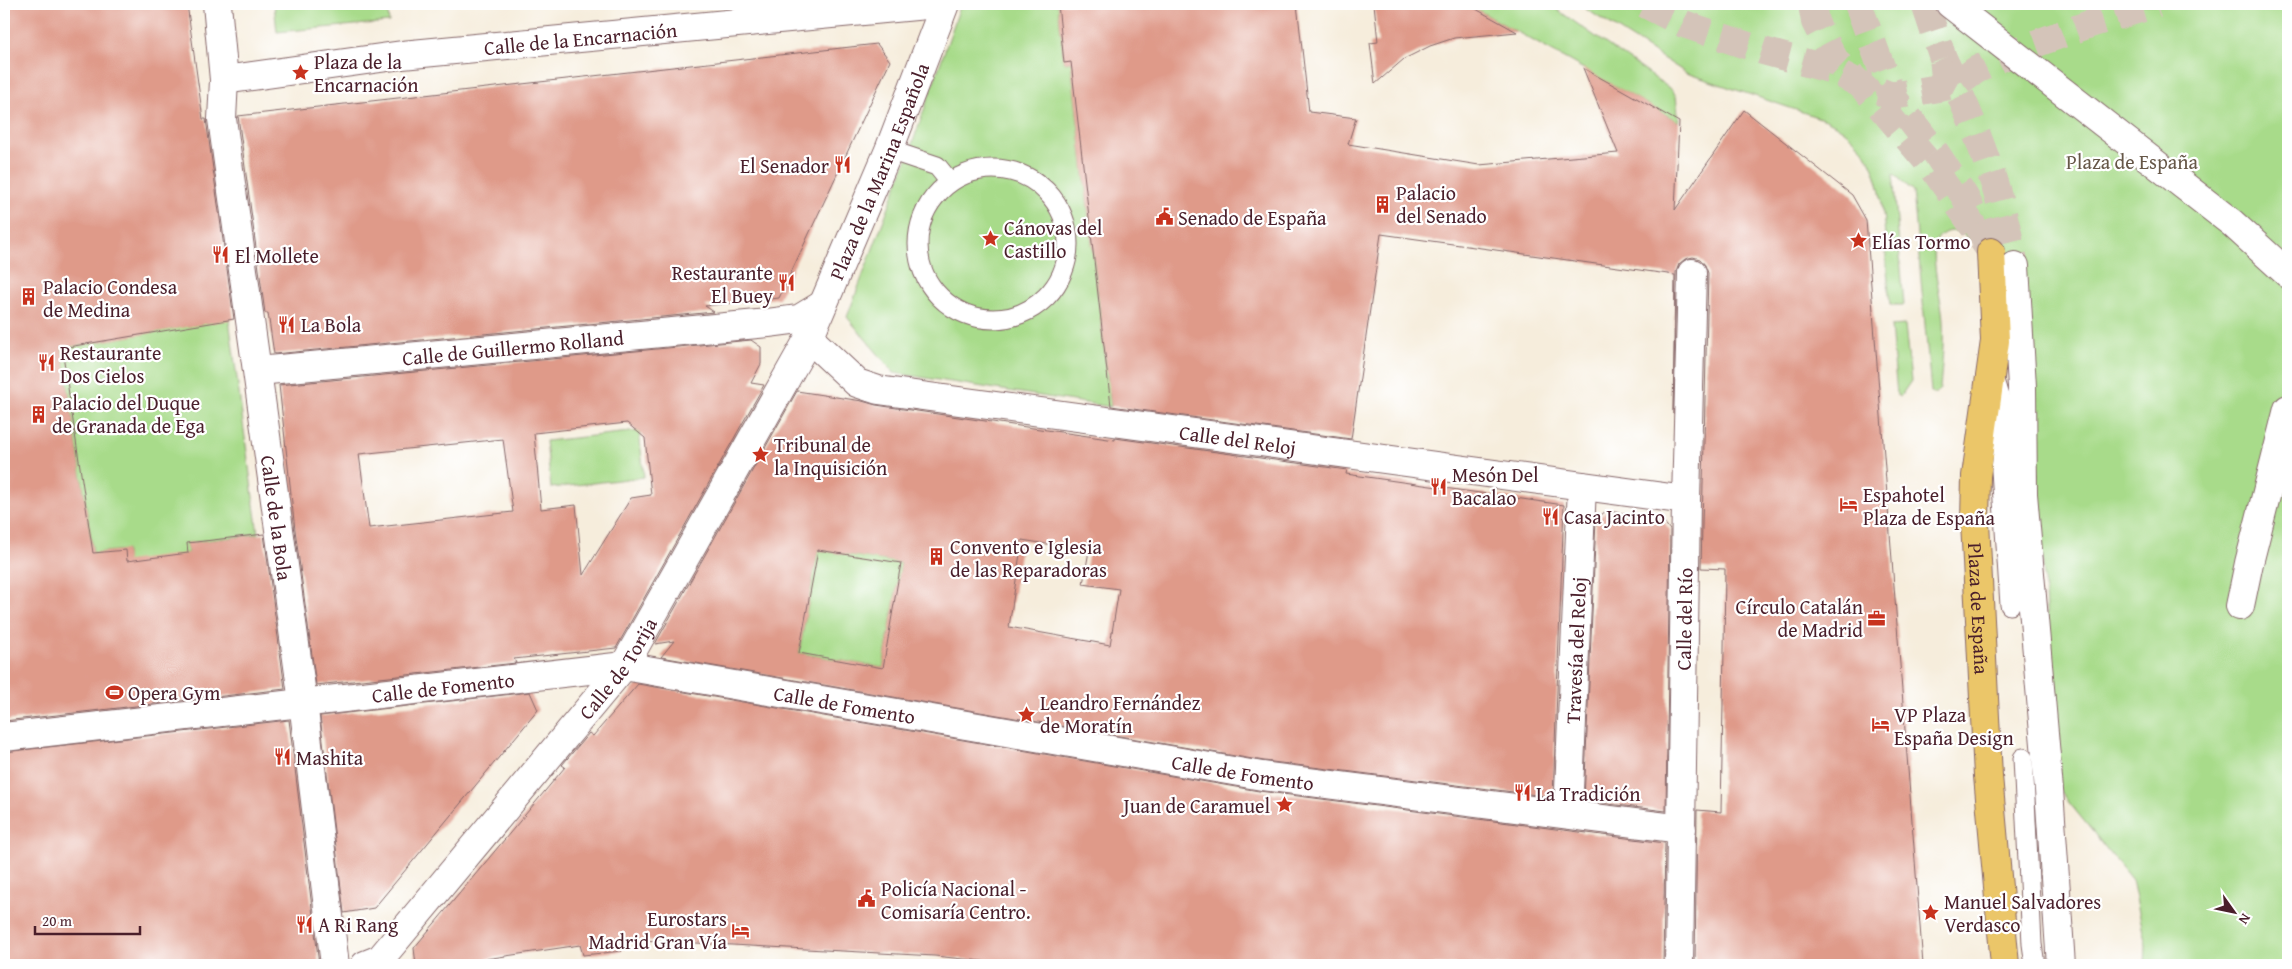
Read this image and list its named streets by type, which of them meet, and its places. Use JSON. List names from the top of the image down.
{
  "streets": {
    "main road": ["Plaza de España"],
    "street": [
      "Calle de la Encarnación",
      "Plaza de la Marina Española",
      "Calle de Guillermo Rolland",
      "Calle del Reloj",
      "Calle de la Bola",
      "Calle del Río",
      "Travesía del Reloj",
      "Calle de Torija",
      "Calle de Fomento"
    ]
  },
  "crossings": [
    ["Calle de la Encarnación", "Calle de la Bola"],
    ["Plaza de la Marina Española", "Calle de Guillermo Rolland"],
    ["Plaza de la Marina Española", "Calle del Reloj"],
    ["Plaza de la Marina Española", "Calle de Torija"],
    ["Calle de Guillermo Rolland", "Calle de la Bola"],
    ["Calle del Reloj", "Calle del Río"],
    ["Calle del Reloj", "Travesía del Reloj"],
    ["Calle del Reloj", "Calle de Torija"],
    ["Calle de la Bola", "Calle de Fomento"],
    ["Calle del Río", "Calle de Fomento"],
    ["Travesía del Reloj", "Calle de Fomento"],
    ["Calle de Torija", "Calle de Fomento"]
  ],
  "parks": ["Plaza de España"],
  "places": {
    "place": [
      "Plaza de la Encarnación",
      "Cánovas del Castillo",
      "Elías Tormo",
      "Tribunal de la Inquisición",
      "Leandro Fernández de Moratín",
      "Juan de Caramuel",
      "Manuel Salvadores Verdasco"
    ],
    "restaurant": [
      "El Senador",
      "El Mollete",
      "Restaurante El Buey",
      "La Bola",
      "Restaurante Dos Cielos",
      "Mesón Del Bacalao",
      "Casa Jacinto",
      "Mashita",
      "La Tradición",
      "A Ri Rang"
    ],
    "building": [
      "Palacio del Senado",
      "Palacio Condesa de Medina",
      "Palacio del Duque de Granada de Ega",
      "Convento e Iglesia de las Reparadoras"
    ],
    "public building": ["Senado de España", "Policía Nacional - Comisaría Centro."],
    "hotel": ["Espahotel Plaza de España", "VP Plaza España Design", "Eurostars Madrid Gran Vía"],
    "office": ["Círculo Catalán de Madrid"],
    "sports": ["Opera Gym"]
  },
  "scale_bar": "20 m",
  "north": "bottom right"
}
